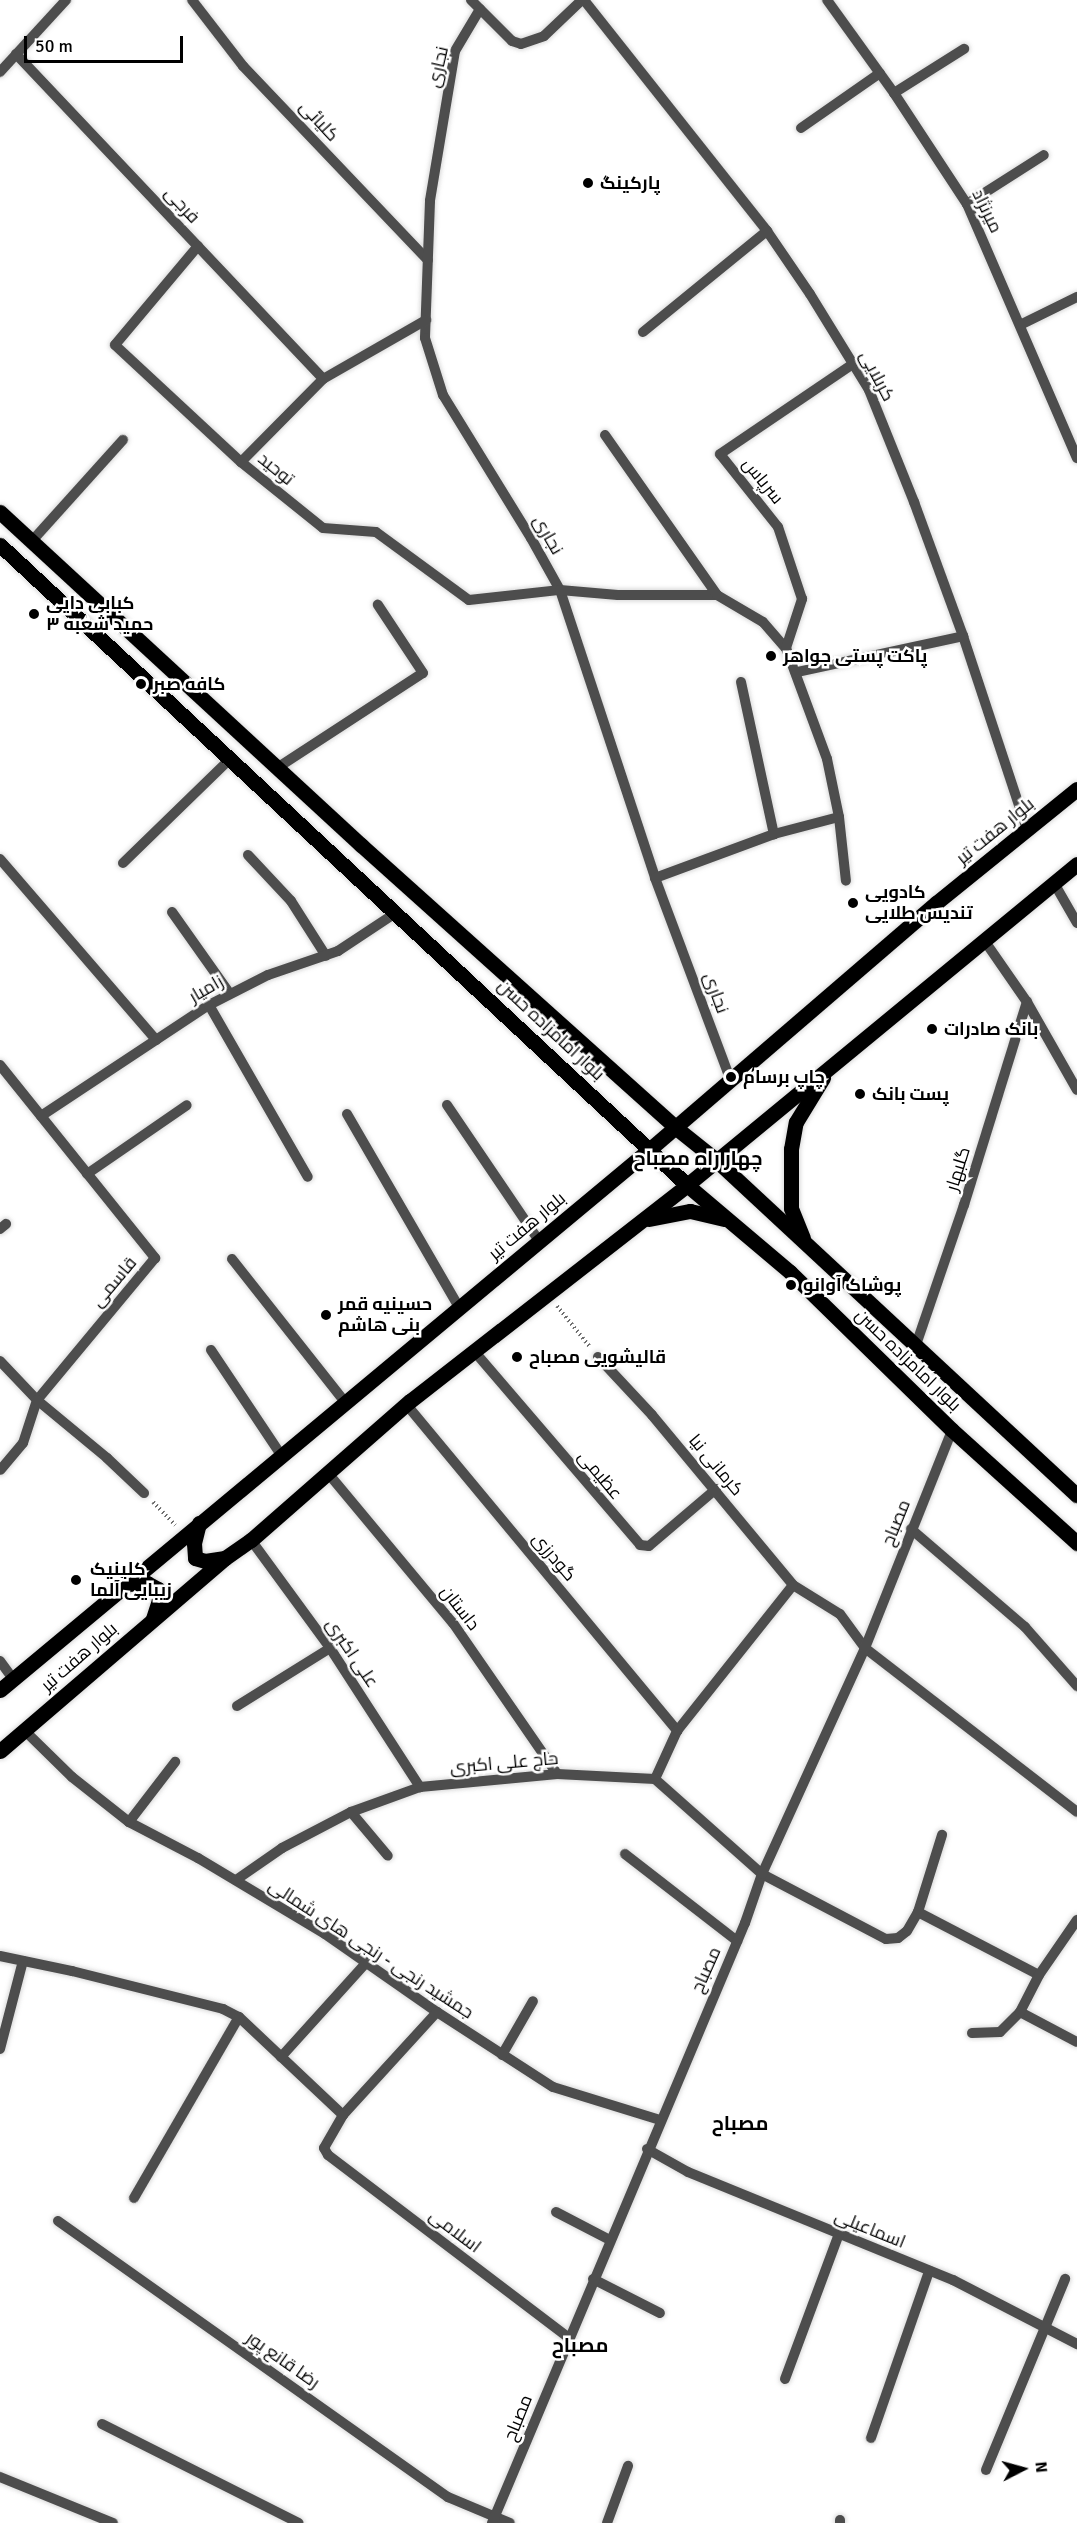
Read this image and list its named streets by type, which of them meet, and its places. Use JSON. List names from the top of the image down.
{
  "streets": {
    "main road": ["بلوار هفت تیر", "بلوار امامزاده حسن"],
    "street": [
      "نجاری",
      "کلیائی",
      "فرجی",
      "میرنژاد",
      "کربلایی",
      "توحید",
      "سرپاس",
      "زامیار",
      "گلبهار",
      "قاسمی",
      "کرمانی نیا",
      "عظیمی",
      "مصباح",
      "گودرزی",
      "داستان",
      "علی اکبری",
      "حاج علی اکبری",
      "جمشید رنجی - رنجی های شمالی",
      "اسماعیلی",
      "اسلامی",
      "رضا قانع پور"
    ]
  },
  "crossings": [
    ["نجاری", "کلیائی"],
    ["نجاری", "توحید"],
    ["نجاری", "بلوار هفت تیر"],
    ["فرجی", "توحید"],
    ["کربلایی", "سرپاس"],
    ["کربلایی", "بلوار هفت تیر"],
    ["بلوار هفت تیر", "بلوار امامزاده حسن"],
    ["بلوار هفت تیر", "عظیمی"],
    ["بلوار هفت تیر", "گودرزی"],
    ["بلوار هفت تیر", "داستان"],
    ["بلوار هفت تیر", "علی اکبری"],
    ["بلوار هفت تیر", "جمشید رنجی - رنجی های شمالی"],
    ["زامیار", "بلوار امامزاده حسن"],
    ["زامیار", "قاسمی"],
    ["بلوار امامزاده حسن", "گلبهار"],
    ["بلوار امامزاده حسن", "مصباح"],
    ["کرمانی نیا", "عظیمی"],
    ["کرمانی نیا", "مصباح"],
    ["مصباح", "جمشید رنجی - رنجی های شمالی"],
    ["مصباح", "اسماعیلی"],
    ["مصباح", "اسلامی"],
    ["مصباح", "رضا قانع پور"],
    ["داستان", "حاج علی اکبری"],
    ["علی اکبری", "حاج علی اکبری"],
    ["حاج علی اکبری", "جمشید رنجی - رنجی های شمالی"]
  ],
  "districts": ["چهار راه مصباح", "مصباح", "مصباح"],
  "places": [
    "پارکینگ",
    "کبابی دایی حمید شعبه ۳",
    "پاکت پستی جواهر",
    "کافه صبر",
    "کادویی تندیس طلایی",
    "بانک صادرات",
    "چاپ برسام",
    "پست بانک",
    "پوشاک آوانو",
    "حسینیه قمر بنی هاشم",
    "قالیشویی مصباح",
    "کلینیک زیبایی آلما"
  ],
  "scale_bar": "50 m",
  "north": "right"
}
